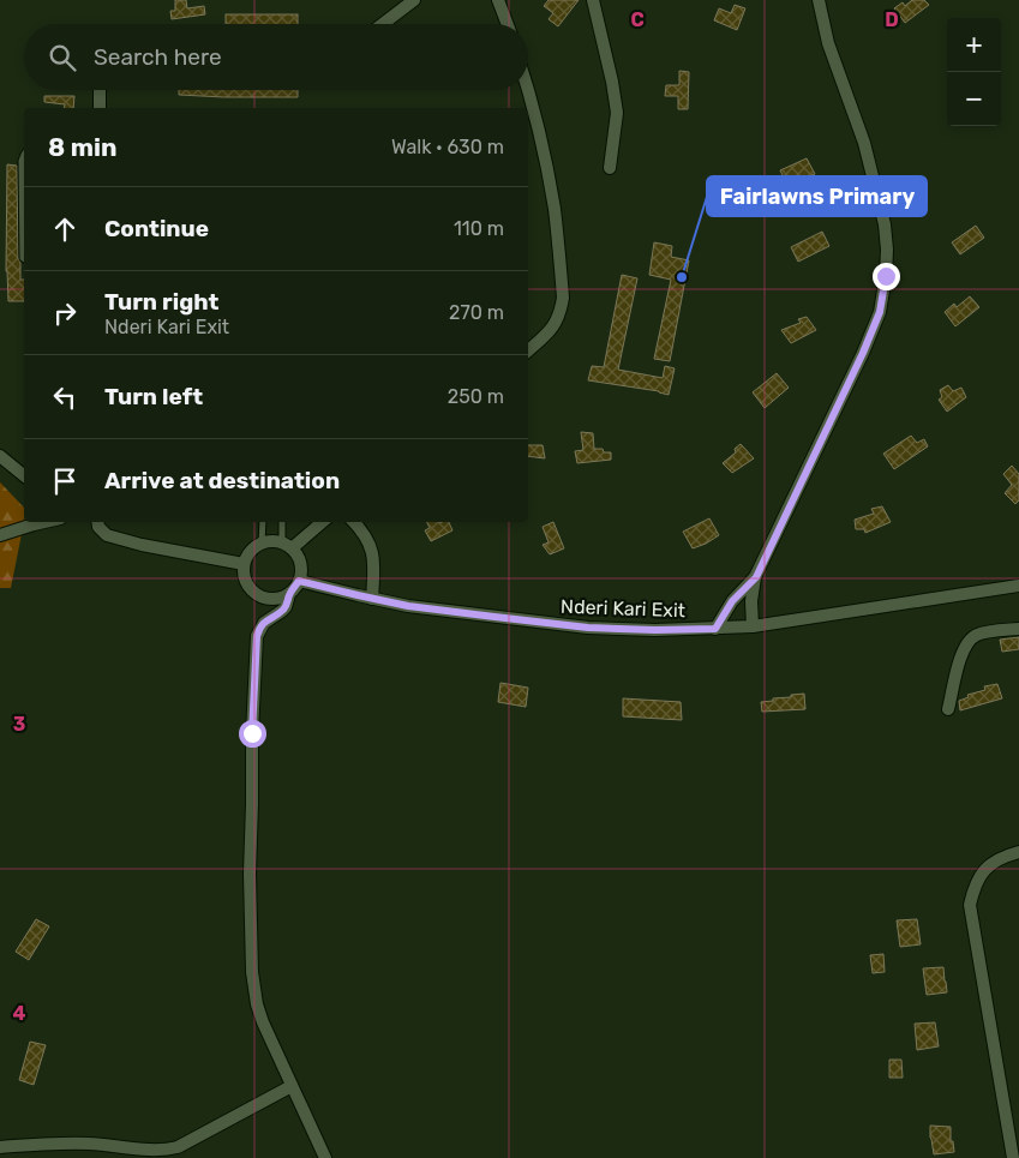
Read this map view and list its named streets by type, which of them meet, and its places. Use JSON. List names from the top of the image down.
{
  "streets": {
    "street": ["Nderi Kari Exit"]
  },
  "places": ["Fairlawns Primary"],
  "page": {
    "map_buttons": ["+", "−"],
    "search": "Search here",
    "heading": ["8 min", "Walk · 630 m"],
    "list": [
      ["Continue", "110 m"],
      ["Turn right", "Nderi Kari Exit", "270 m"],
      ["Turn left", "250 m"],
      "Arrive at destination"
    ]
  },
  "grid": {
    "columns": ["C", "D"],
    "rows": ["3", "4"]
  }
}
